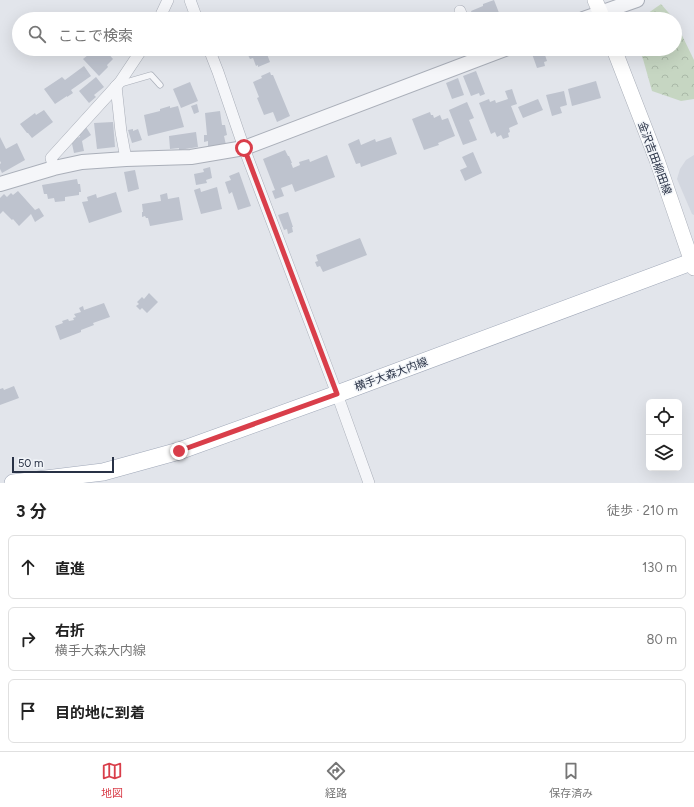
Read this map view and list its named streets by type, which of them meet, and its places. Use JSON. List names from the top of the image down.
{
  "streets": {
    "main road": ["金沢吉田柳田線", "横手大森大内線"]
  },
  "crossings": [
    ["金沢吉田柳田線", "横手大森大内線"]
  ],
  "scale_bar": "50 m",
  "page": {
    "search": "ここで検索",
    "scale": "50 m",
    "heading": ["3 分", "徒歩 · 210 m"],
    "list": [
      ["直進", "130 m"],
      ["右折", "横手大森大内線", "80 m"],
      "目的地に到着"
    ],
    "nav": ["地図", "経路", "保存済み"]
  }
}
